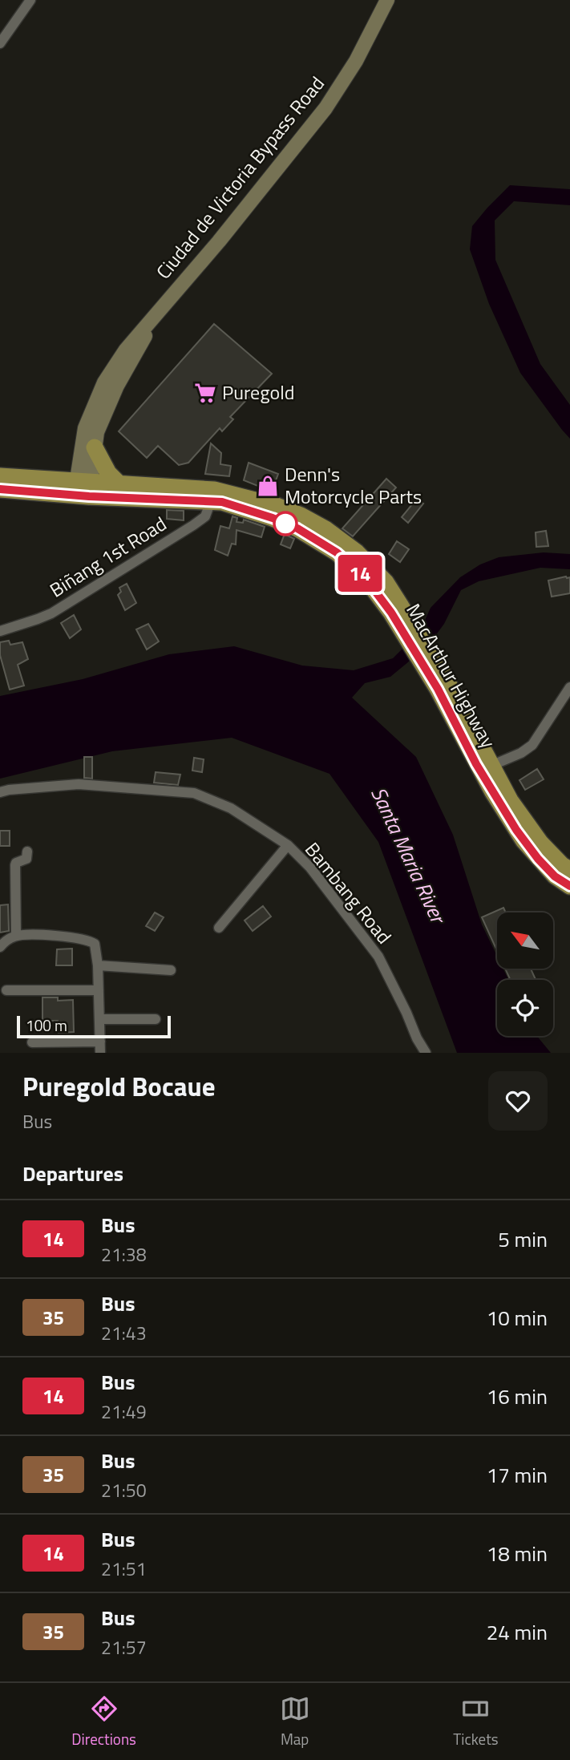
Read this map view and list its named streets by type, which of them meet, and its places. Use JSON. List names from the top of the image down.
{
  "streets": {
    "highway": ["MacArthur Highway"],
    "main road": ["Ciudad de Victoria Bypass Road"],
    "street": ["Biñang 1st Road", "Bambang Road"]
  },
  "crossings": [
    ["Ciudad de Victoria Bypass Road", "MacArthur Highway"],
    ["Biñang 1st Road", "MacArthur Highway"]
  ],
  "water": ["Santa Maria River"],
  "places": {
    "supermarket": ["Puregold"],
    "shop": ["Denn's Motorcycle Parts"]
  },
  "lines": ["bus line 14"],
  "scale_bar": "100 m",
  "north": "top left",
  "page": {
    "on_map": "14",
    "scale": "100 m",
    "heading": [
      ["Puregold Bocaue", "Bus"],
      "Departures"
    ],
    "list": [
      {
        "mark": "14",
        "name": "Bus",
        "note": "21:38",
        "value": "5 min"
      },
      {
        "mark": "35",
        "name": "Bus",
        "note": "21:43",
        "value": "10 min"
      },
      {
        "mark": "14",
        "name": "Bus",
        "note": "21:49",
        "value": "16 min"
      },
      {
        "mark": "35",
        "name": "Bus",
        "note": "21:50",
        "value": "17 min"
      },
      {
        "mark": "14",
        "name": "Bus",
        "note": "21:51",
        "value": "18 min"
      },
      {
        "mark": "35",
        "name": "Bus",
        "note": "21:57",
        "value": "24 min"
      }
    ],
    "tabs": ["Directions", "Map", "Tickets"]
  }
}
